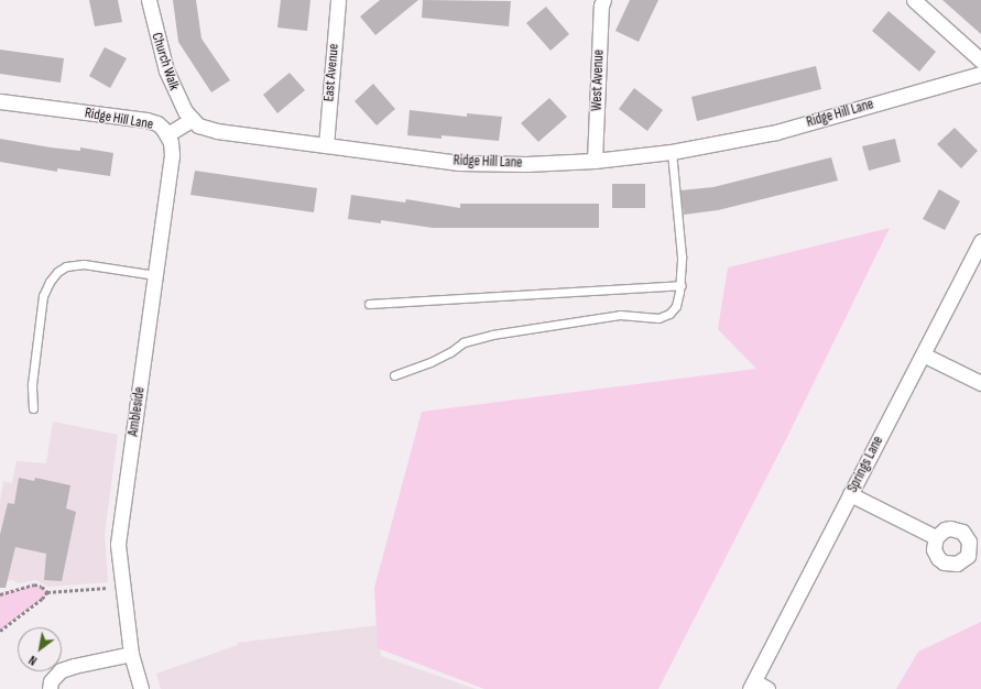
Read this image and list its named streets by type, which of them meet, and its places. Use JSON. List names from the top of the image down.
{
  "streets": {
    "street": [
      "Church Walk",
      "East Avenue",
      "West Avenue",
      "Ridge Hill Lane",
      "Ambleside",
      "Springs Lane"
    ]
  },
  "crossings": [
    ["Church Walk", "Ridge Hill Lane"],
    ["East Avenue", "Ridge Hill Lane"],
    ["West Avenue", "Ridge Hill Lane"],
    ["Ridge Hill Lane", "Ambleside"]
  ],
  "north": "bottom left"
}
